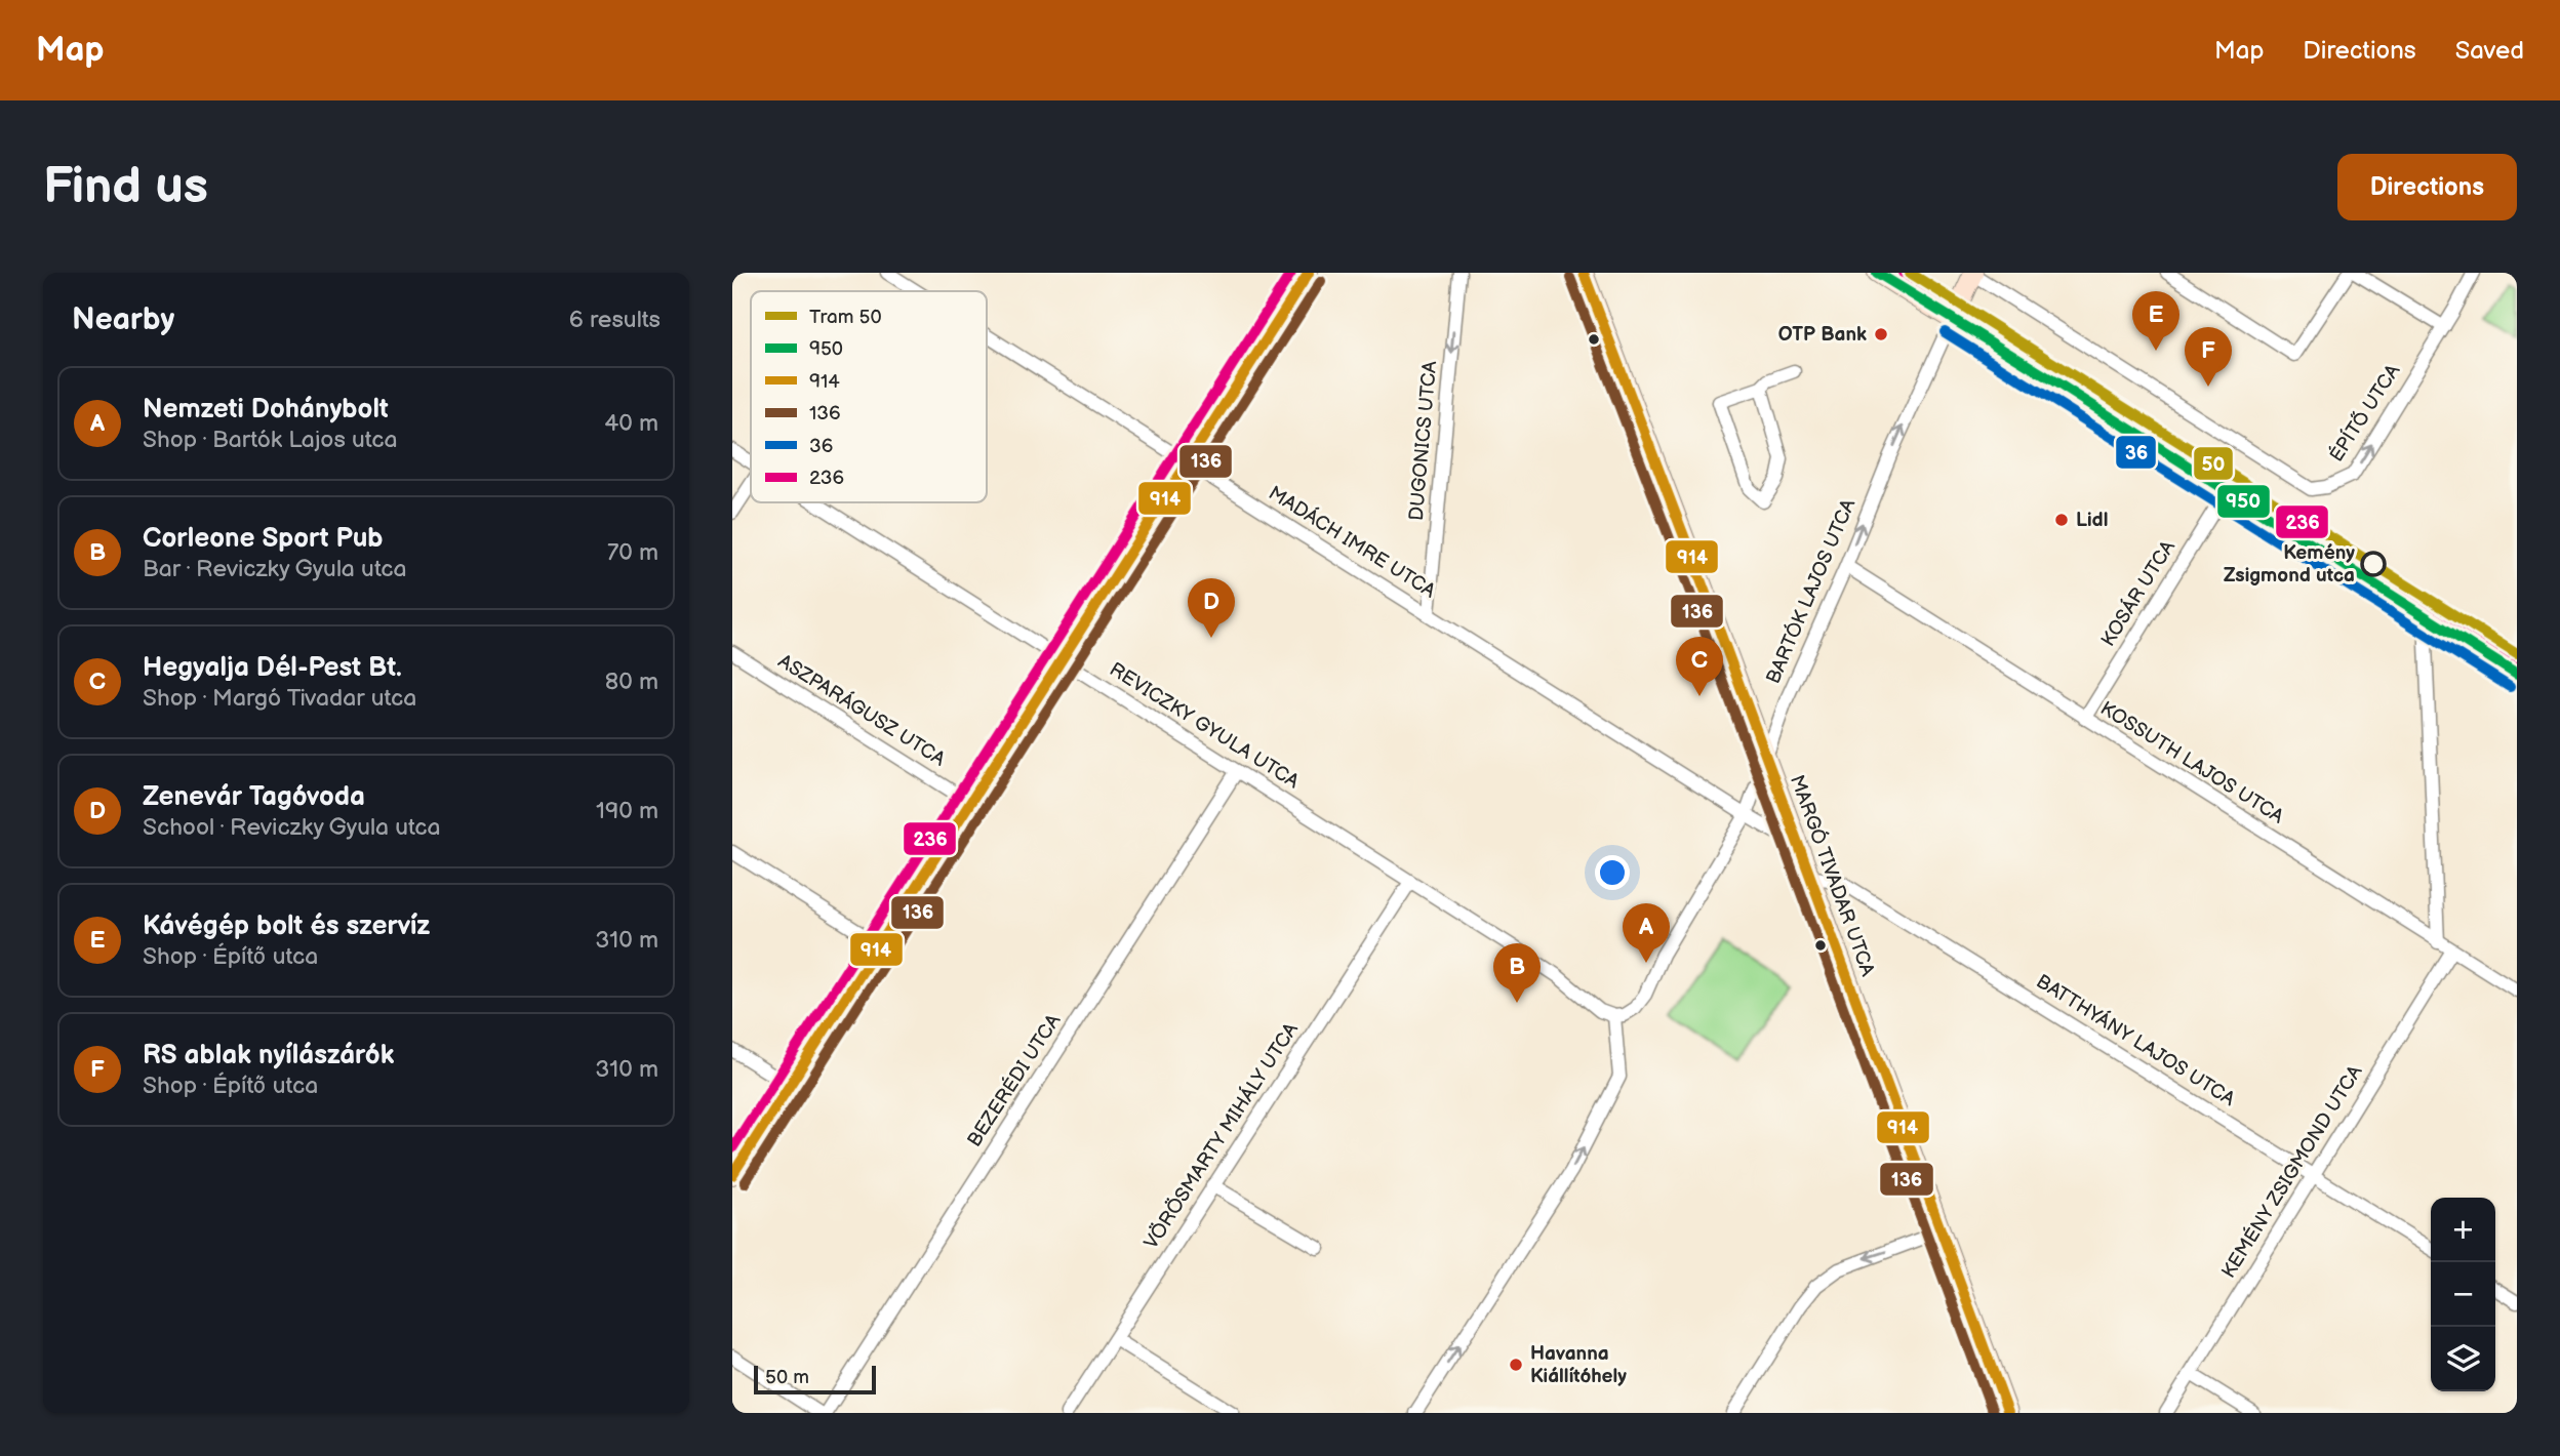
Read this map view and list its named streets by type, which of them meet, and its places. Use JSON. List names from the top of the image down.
{
  "streets": {
    "street": [
      "ÉPÍTŐ UTCA",
      "DUGONICS UTCA",
      "MADÁCH IMRE UTCA",
      "BARTÓK LAJOS UTCA",
      "KOSÁR UTCA",
      "ASZPARÁGUSZ UTCA",
      "REVICZKY GYULA UTCA",
      "KOSSUTH LAJOS UTCA",
      "MARGÓ TIVADAR UTCA",
      "BATTHYÁNY LAJOS UTCA",
      "BEZERÉDI UTCA",
      "VÖRÖSMARTY MIHÁLY UTCA",
      "KEMÉNY ZSIGMOND UTCA"
    ]
  },
  "crossings": [
    ["DUGONICS UTCA", "MADÁCH IMRE UTCA"],
    ["MADÁCH IMRE UTCA", "BARTÓK LAJOS UTCA"],
    ["MADÁCH IMRE UTCA", "MARGÓ TIVADAR UTCA"],
    ["BARTÓK LAJOS UTCA", "REVICZKY GYULA UTCA"],
    ["BARTÓK LAJOS UTCA", "KOSSUTH LAJOS UTCA"],
    ["BARTÓK LAJOS UTCA", "MARGÓ TIVADAR UTCA"],
    ["KOSÁR UTCA", "KOSSUTH LAJOS UTCA"],
    ["REVICZKY GYULA UTCA", "BEZERÉDI UTCA"],
    ["REVICZKY GYULA UTCA", "VÖRÖSMARTY MIHÁLY UTCA"],
    ["KOSSUTH LAJOS UTCA", "KEMÉNY ZSIGMOND UTCA"],
    ["MARGÓ TIVADAR UTCA", "BATTHYÁNY LAJOS UTCA"],
    ["BATTHYÁNY LAJOS UTCA", "KEMÉNY ZSIGMOND UTCA"]
  ],
  "one_way": ["DUGONICS UTCA"],
  "places": [
    "OTP Bank",
    "Lidl",
    "Kemény Zsigmond utca",
    "Havanna Kiállítóhely"
  ],
  "lines": [
    "tram line 50",
    "transit line 950",
    "transit line 914",
    "transit line 236",
    "transit line 136",
    "transit line 36"
  ],
  "legend": [
    "Tram 50",
    "950",
    "914",
    "136",
    "36",
    "236"
  ],
  "scale_bar": "50 m",
  "page": {
    "header": "Map",
    "nav": ["Map", "Directions", "Saved"],
    "buttons": "Directions",
    "title": "Find us",
    "heading": ["Nearby", "6 results"],
    "pins": [
      "E",
      "F",
      "D",
      "C",
      "A",
      "B"
    ],
    "list": [
      {
        "mark": "A",
        "name": "Nemzeti Dohánybolt",
        "note": "Shop · Bartók Lajos utca",
        "value": "40 m"
      },
      {
        "mark": "B",
        "name": "Corleone Sport Pub",
        "note": "Bar · Reviczky Gyula utca",
        "value": "70 m"
      },
      {
        "mark": "C",
        "name": "Hegyalja Dél-Pest Bt.",
        "note": "Shop · Margó Tivadar utca",
        "value": "80 m"
      },
      {
        "mark": "D",
        "name": "Zenevár Tagóvoda",
        "note": "School · Reviczky Gyula utca",
        "value": "190 m"
      },
      {
        "mark": "E",
        "name": "Kávégép bolt és szervíz",
        "note": "Shop · Építő utca",
        "value": "310 m"
      },
      {
        "mark": "F",
        "name": "RS ablak nyílászárók",
        "note": "Shop · Építő utca",
        "value": "310 m"
      }
    ],
    "map_buttons": ["+", "−"],
    "scale": "50 m"
  }
}
